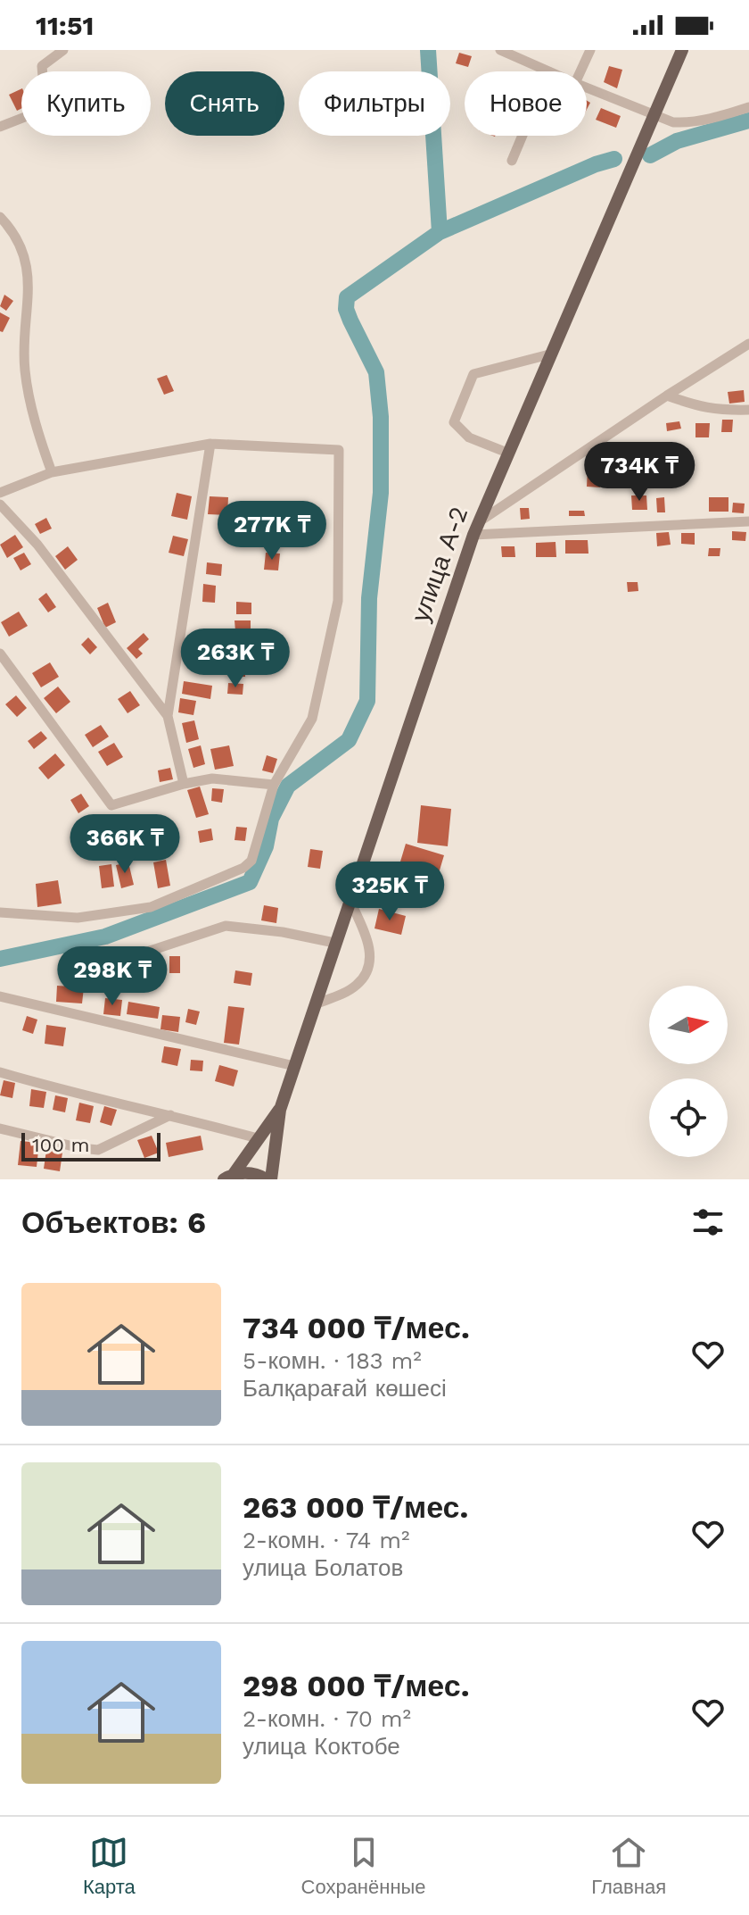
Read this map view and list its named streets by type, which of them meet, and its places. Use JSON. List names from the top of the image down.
{
  "streets": {
    "main road": ["улица А-2"]
  },
  "scale_bar": "100 m",
  "north": "right",
  "page": {
    "status": "11:51",
    "chip": [
      "Купить",
      "Снять",
      "Фильтры",
      "Новое"
    ],
    "price": [
      "734K ₸",
      "277K ₸",
      "263K ₸",
      "366K ₸",
      "325K ₸",
      "298K ₸"
    ],
    "scale": "100 m",
    "heading": "Объектов: 6",
    "list": [
      {
        "name": "734 000 ₸/мес.",
        "note": "5-комн. · 183 m² · Балқарағай көшесі"
      },
      {
        "name": "263 000 ₸/мес.",
        "note": "2-комн. · 74 m² · улица Болатов"
      },
      {
        "name": "298 000 ₸/мес.",
        "note": "2-комн. · 70 m² · улица Коктобе"
      }
    ],
    "tabs": ["Карта", "Сохранённые", "Главная"]
  }
}
